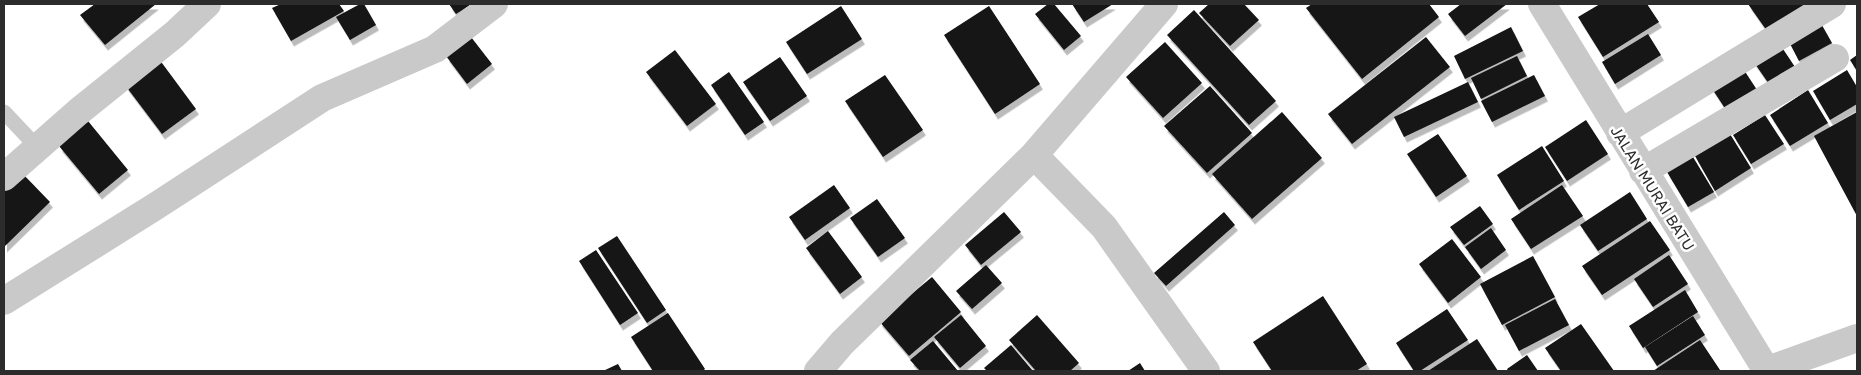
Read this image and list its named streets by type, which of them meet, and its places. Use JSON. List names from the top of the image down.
{
  "streets": {
    "street": ["JALAN MURAI BATU"]
  }
}
